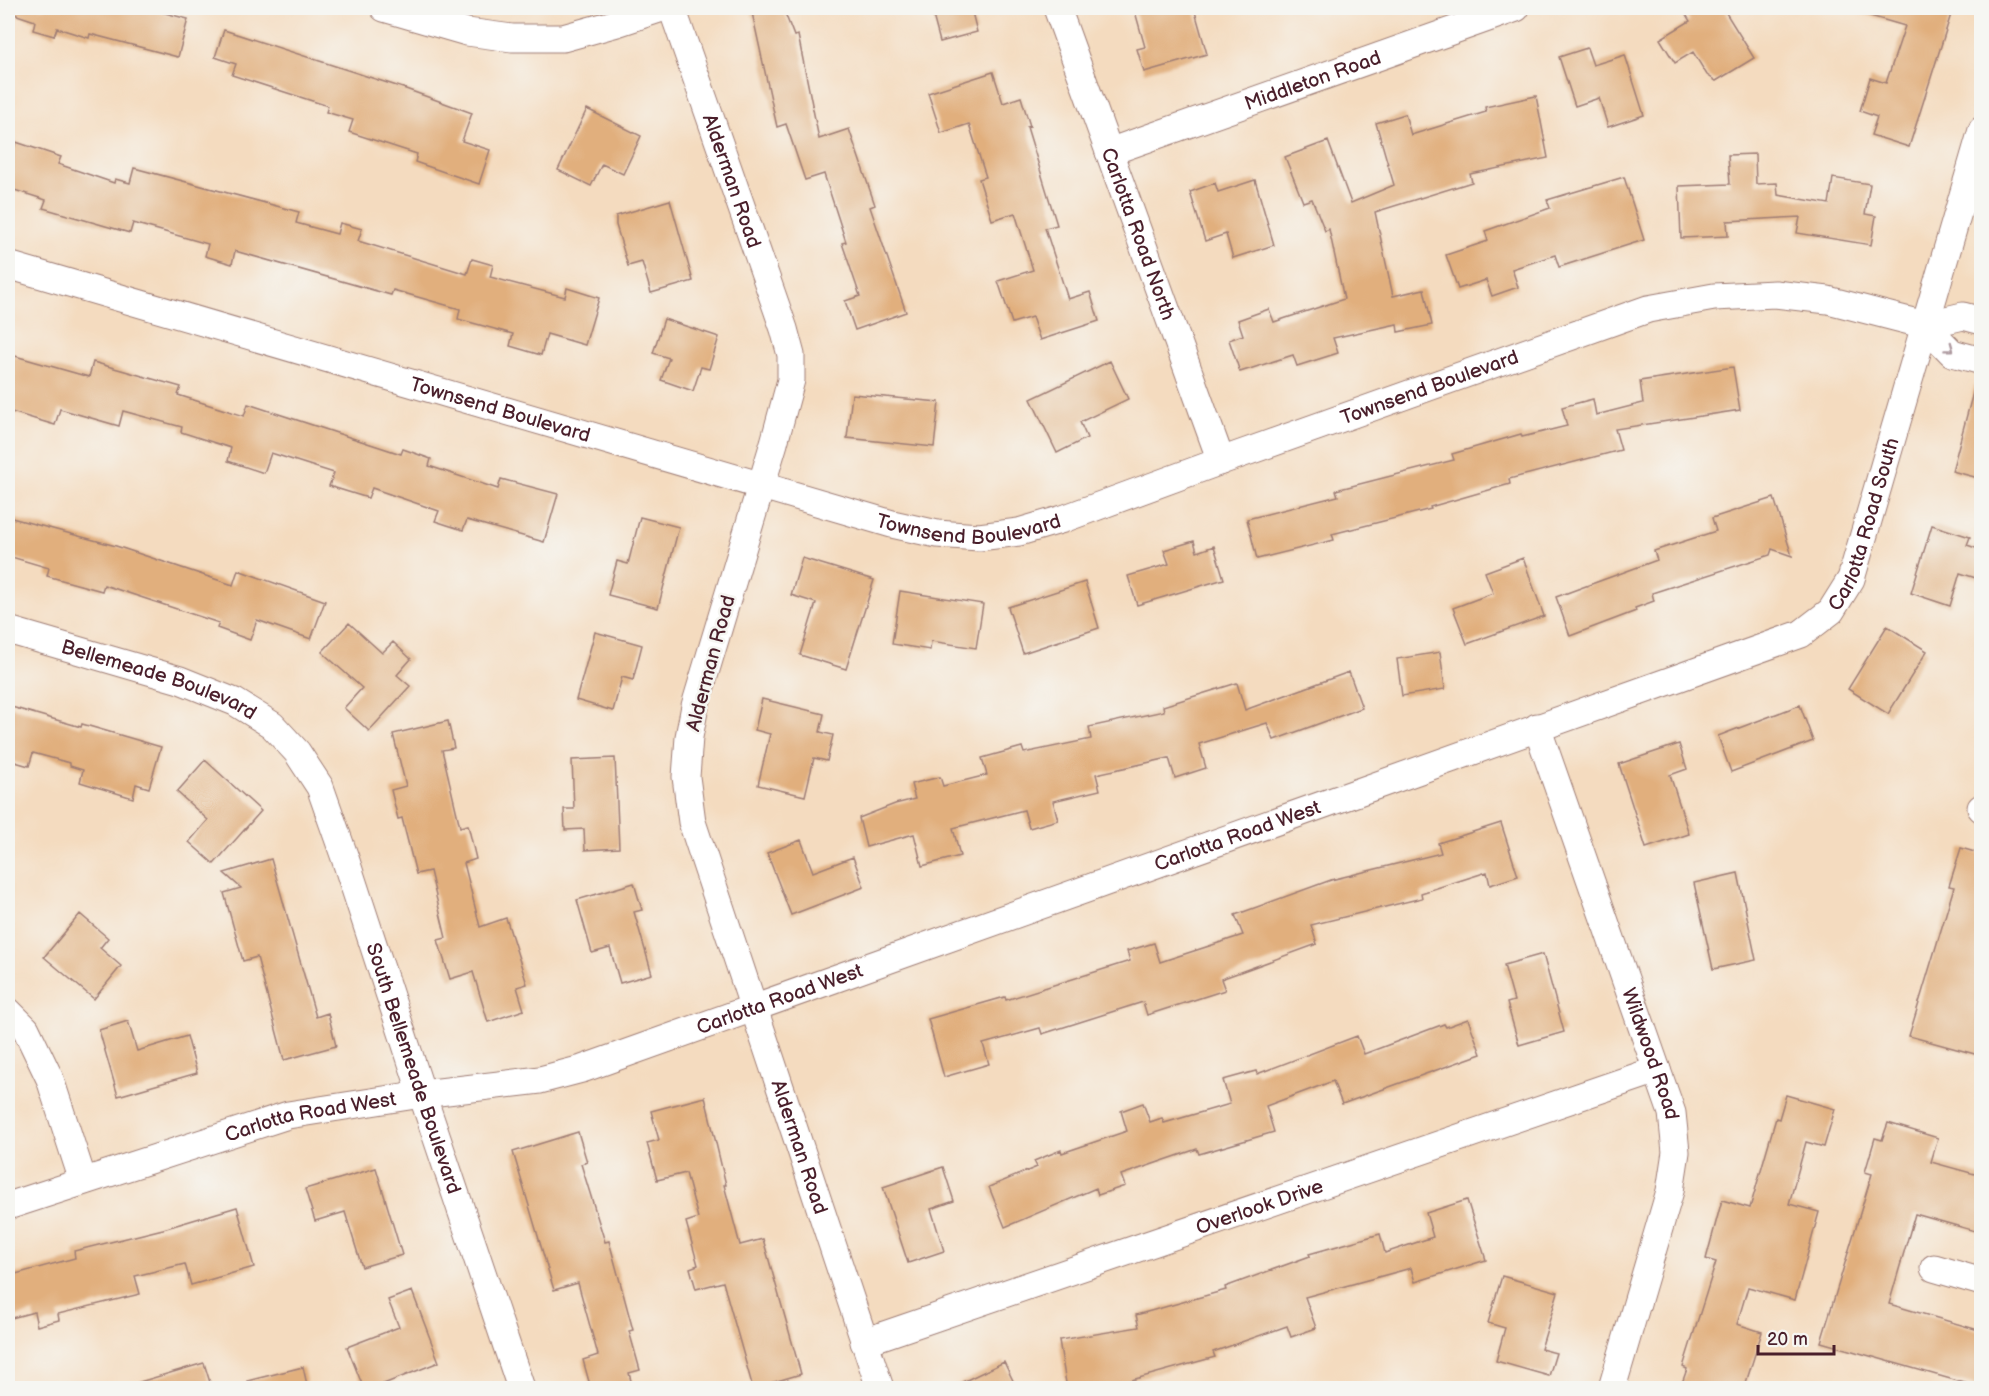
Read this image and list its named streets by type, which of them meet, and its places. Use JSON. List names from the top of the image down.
{
  "streets": {
    "street": [
      "Middleton Road",
      "Alderman Road",
      "Carlotta Road North",
      "Townsend Boulevard",
      "Carlotta Road South",
      "Bellemeade Boulevard",
      "Carlotta Road West",
      "Wildwood Road",
      "South Bellemeade Boulevard",
      "Overlook Drive"
    ]
  },
  "crossings": [
    ["Middleton Road", "Carlotta Road North"],
    ["Alderman Road", "Townsend Boulevard"],
    ["Alderman Road", "Carlotta Road West"],
    ["Alderman Road", "Overlook Drive"],
    ["Carlotta Road North", "Townsend Boulevard"],
    ["Townsend Boulevard", "Carlotta Road South"],
    ["Carlotta Road South", "Carlotta Road West"],
    ["Carlotta Road South", "Wildwood Road"],
    ["Bellemeade Boulevard", "South Bellemeade Boulevard"],
    ["Carlotta Road West", "Wildwood Road"],
    ["Carlotta Road West", "South Bellemeade Boulevard"],
    ["Wildwood Road", "Overlook Drive"]
  ],
  "scale_bar": "20 m"
}
